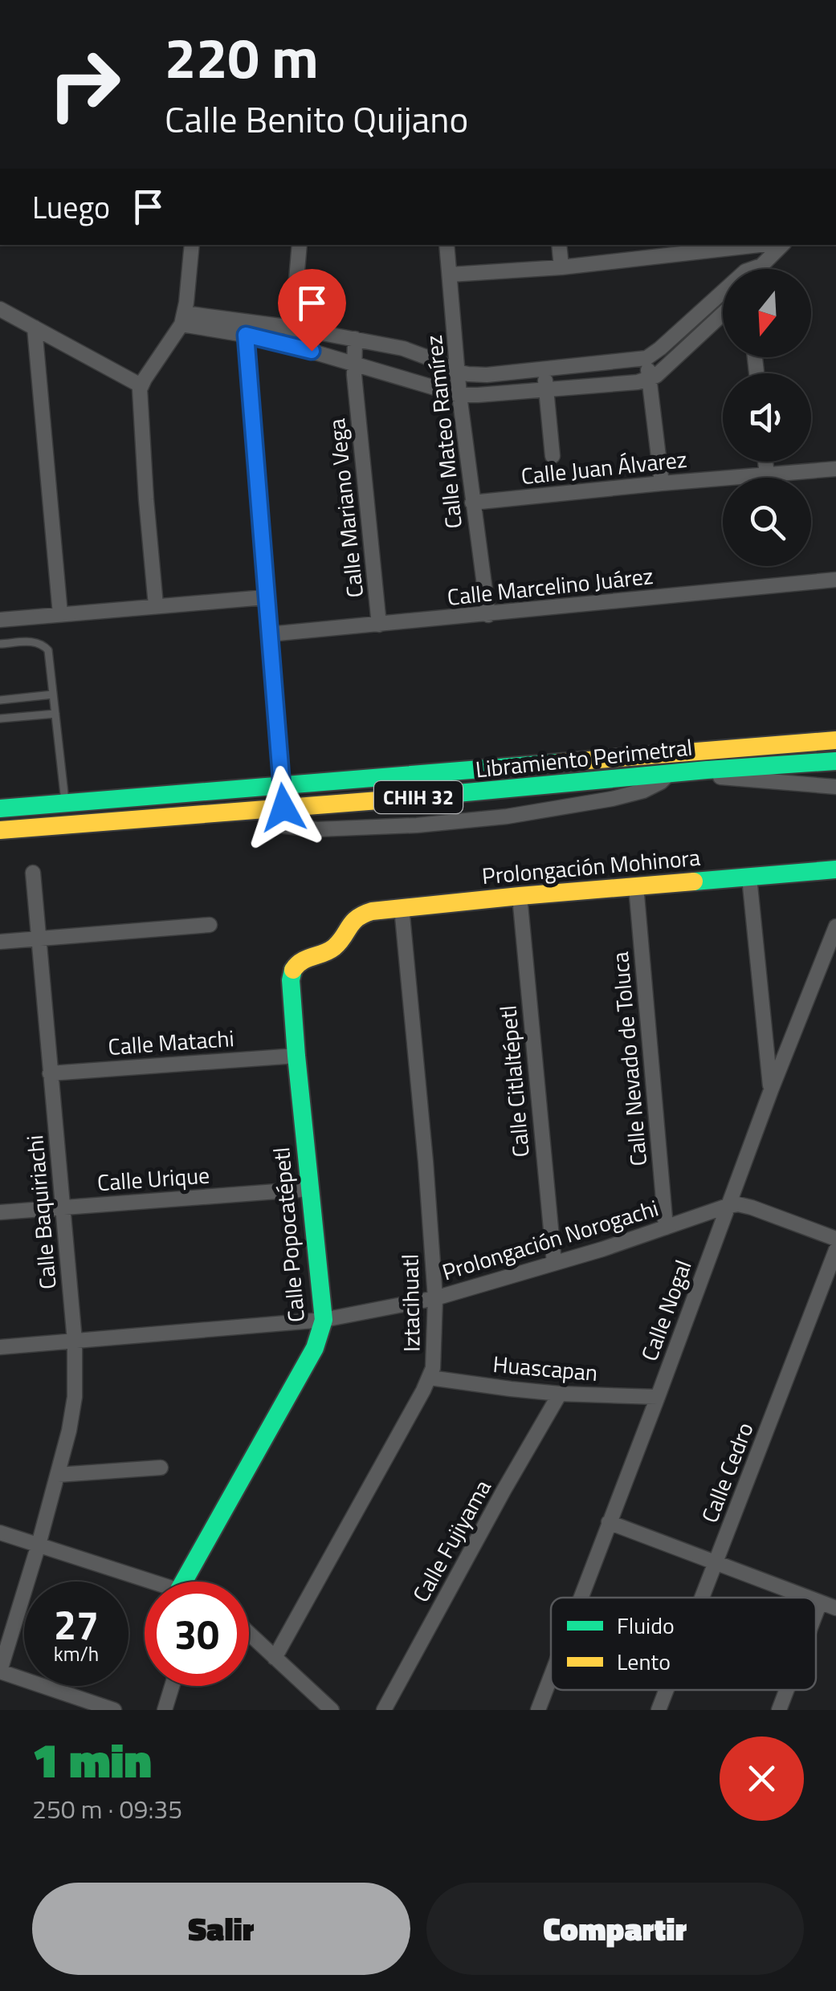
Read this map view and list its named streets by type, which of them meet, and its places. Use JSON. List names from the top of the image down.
{
  "streets": {
    "main road": [
      "Libramiento Perimetral",
      "CHIH 32",
      "Prolongación Mohinora",
      "Calle Popocatépetl"
    ],
    "street": [
      "Calle Mateo Ramírez",
      "Calle Juan Álvarez",
      "Calle Mariano Vega",
      "Calle Marcelino Juárez",
      "Calle Matachi",
      "Calle Nevado de Toluca",
      "Calle Citlaltépetl",
      "Calle Urique",
      "Calle Baquiriachi",
      "Prolongación Norogachi",
      "Iztacihuatl",
      "Calle Nogal",
      "Huascapan",
      "Calle Cedro",
      "Calle Fujiyama"
    ]
  },
  "crossings": [
    ["Calle Mateo Ramírez", "Calle Juan Álvarez"],
    ["Calle Mateo Ramírez", "Calle Marcelino Juárez"],
    ["Calle Mariano Vega", "Calle Marcelino Juárez"],
    ["Prolongación Mohinora", "Calle Nevado de Toluca"],
    ["Prolongación Mohinora", "Calle Citlaltépetl"],
    ["Prolongación Mohinora", "Calle Popocatépetl"],
    ["Prolongación Mohinora", "Iztacihuatl"],
    ["Calle Matachi", "Calle Baquiriachi"],
    ["Calle Matachi", "Calle Popocatépetl"],
    ["Calle Nevado de Toluca", "Prolongación Norogachi"],
    ["Calle Citlaltépetl", "Prolongación Norogachi"],
    ["Calle Urique", "Calle Baquiriachi"],
    ["Calle Urique", "Calle Popocatépetl"],
    ["Calle Baquiriachi", "Prolongación Norogachi"],
    ["Calle Popocatépetl", "Prolongación Norogachi"],
    ["Prolongación Norogachi", "Iztacihuatl"],
    ["Prolongación Norogachi", "Calle Nogal"],
    ["Iztacihuatl", "Huascapan"],
    ["Calle Nogal", "Huascapan"],
    ["Huascapan", "Calle Fujiyama"]
  ],
  "legend": ["Fluido", "Lento"],
  "north": "bottom",
  "page": {
    "turn": ["220 m", "Calle Benito Quijano"],
    "then": "Luego",
    "speed": "27 km/h",
    "limit": "30",
    "heading": ["1 min", "250 m · 09:35"],
    "buttons": ["Salir", "Compartir"]
  }
}
